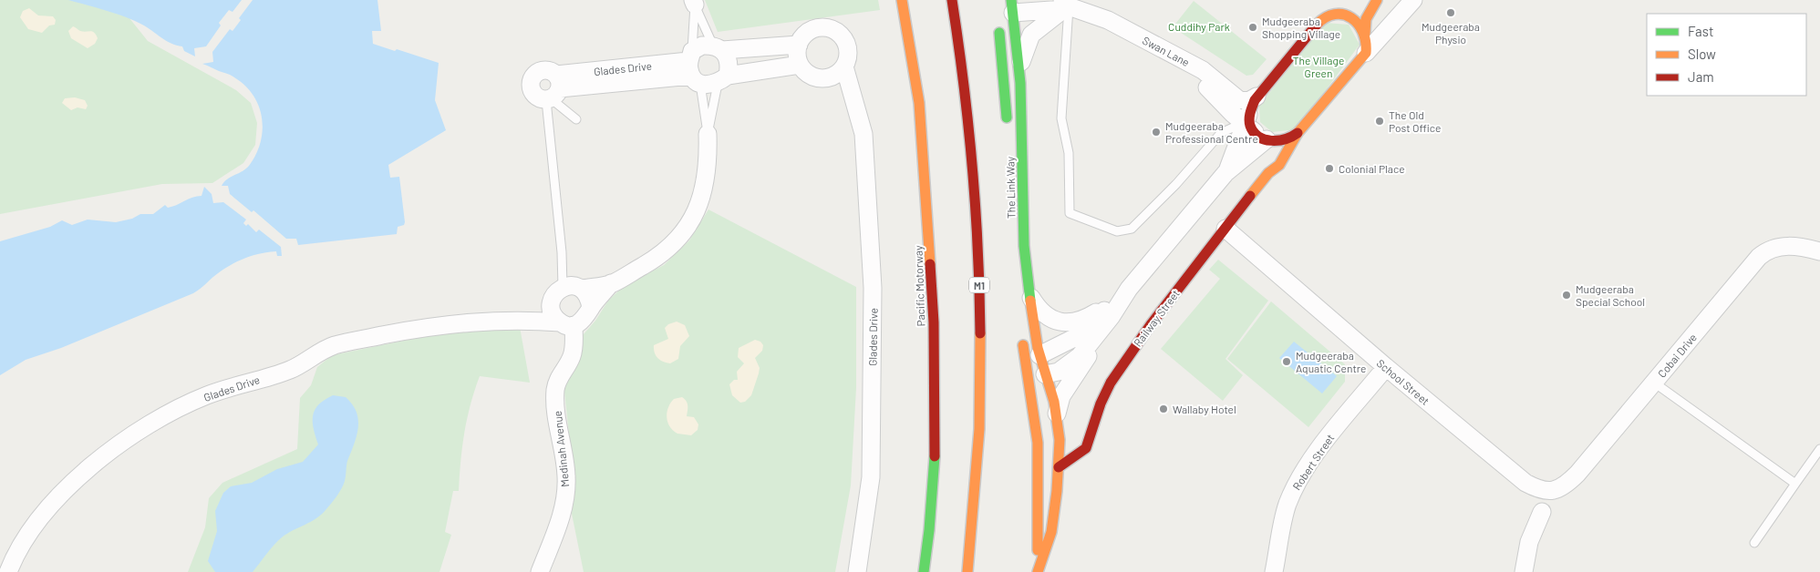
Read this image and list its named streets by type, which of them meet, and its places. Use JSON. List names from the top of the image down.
{
  "streets": {
    "main road": [
      "The Link Way",
      "M1",
      "Pacific Motorway",
      "Railway Street"
    ],
    "street": [
      "Swan Lane",
      "Glades Drive",
      "Cobai Drive",
      "School Street",
      "Medinah Avenue",
      "Robert Street"
    ]
  },
  "crossings": [
    ["Swan Lane", "The Link Way"],
    ["Swan Lane", "Railway Street"],
    ["Glades Drive", "Medinah Avenue"],
    ["Railway Street", "School Street"],
    ["Cobai Drive", "School Street"],
    ["School Street", "Robert Street"]
  ],
  "parks": ["Cuddihy Park", "The Village Green"],
  "places": [
    "Mudgeeraba Physio",
    "Mudgeeraba Shopping Village",
    "The Old Post Office",
    "Mudgeeraba Professional Centre",
    "Colonial Place",
    "Mudgeeraba Special School",
    "Mudgeeraba Aquatic Centre",
    "Wallaby Hotel"
  ],
  "legend": ["Fast", "Slow", "Jam"]
}
